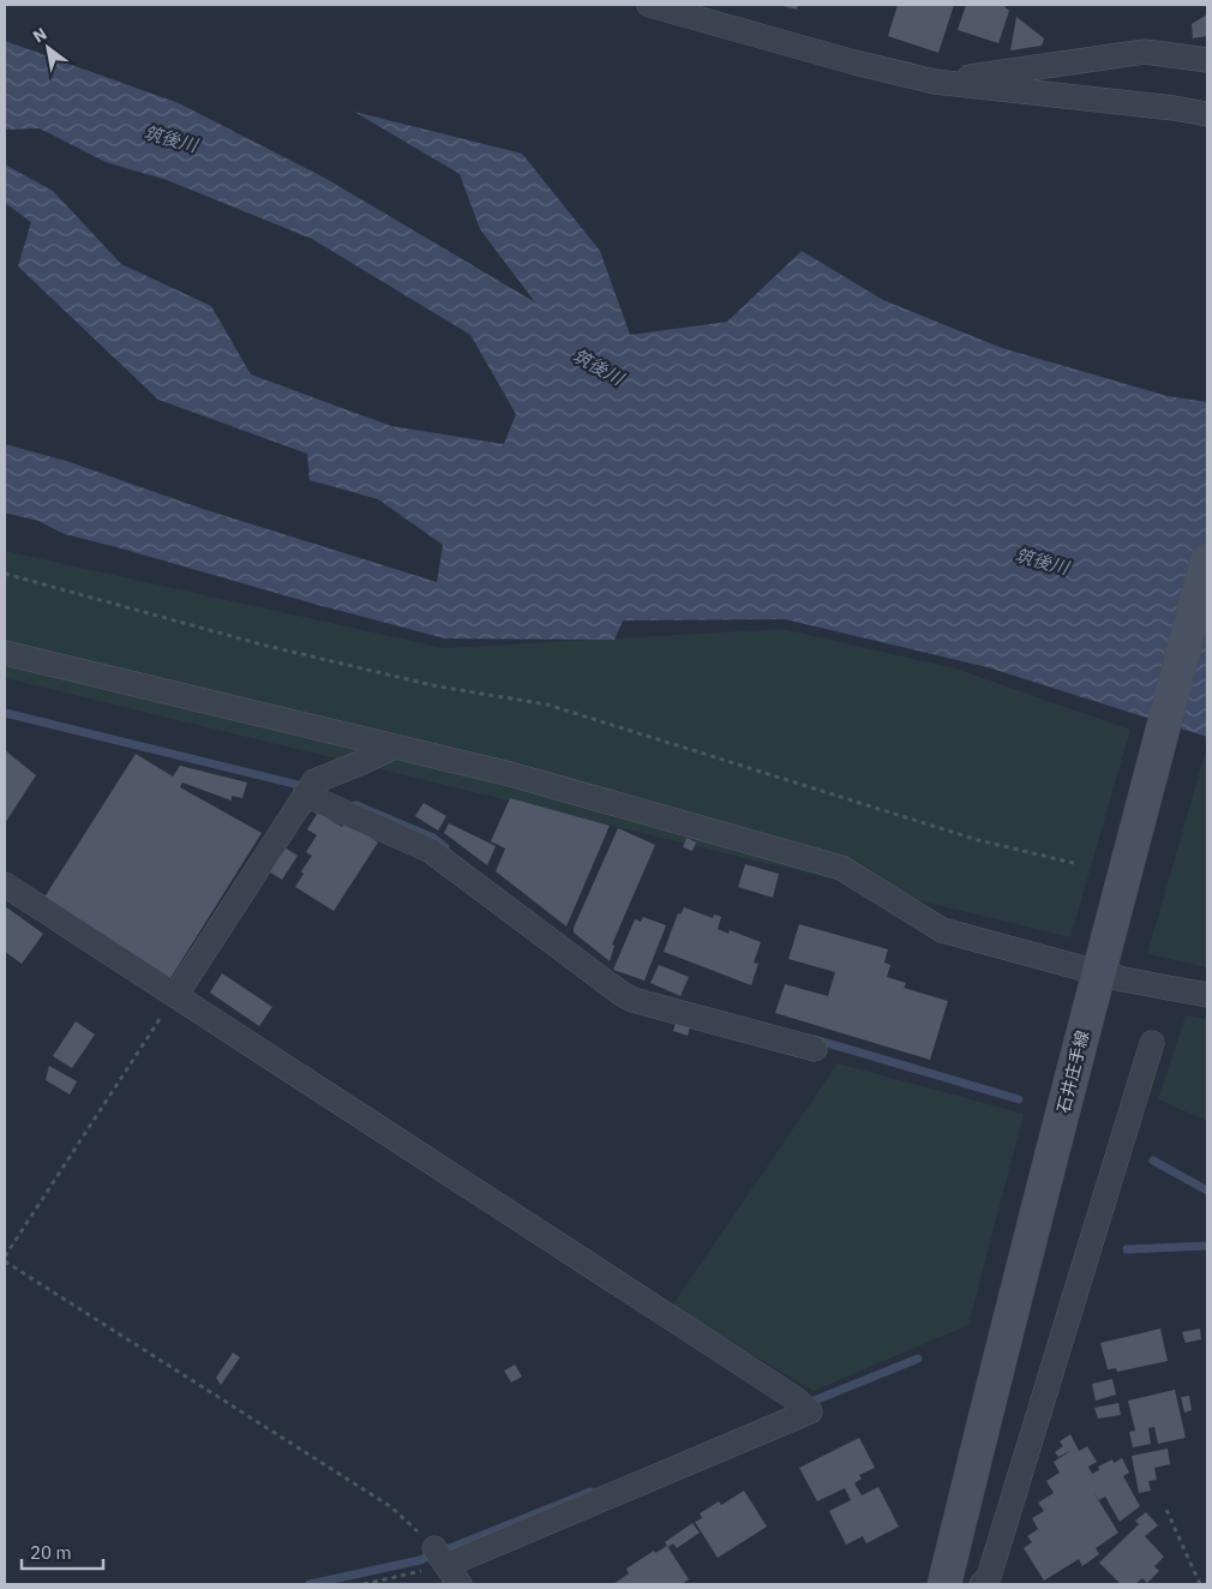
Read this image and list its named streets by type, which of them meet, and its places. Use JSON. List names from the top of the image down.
{
  "streets": {
    "main road": ["石井庄手線"]
  },
  "water": ["筑後川"],
  "scale_bar": "20 m",
  "north": "top left"
}
